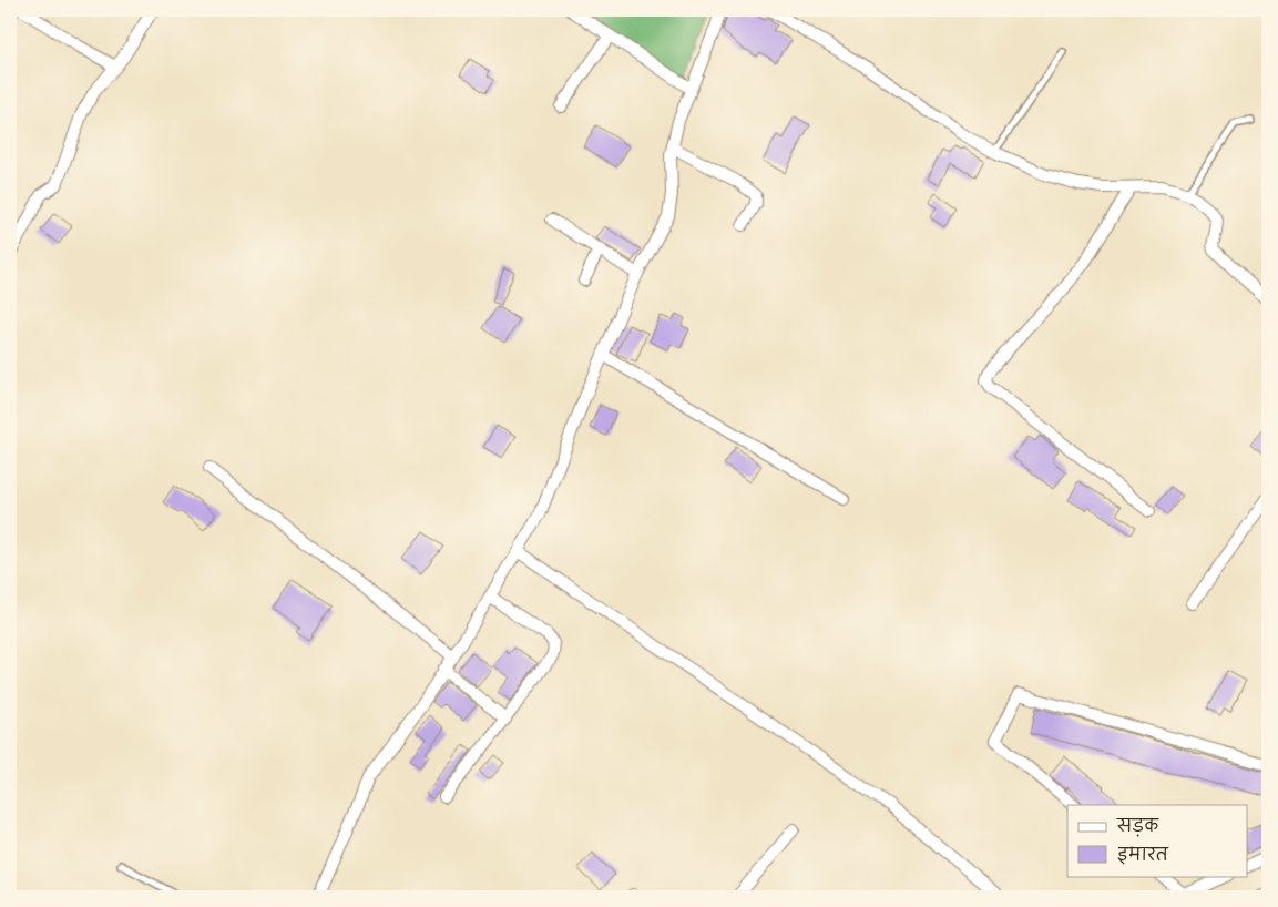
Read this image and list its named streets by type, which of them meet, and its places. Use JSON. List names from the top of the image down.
{
  "legend": ["सड़क", "इमारत"]
}
